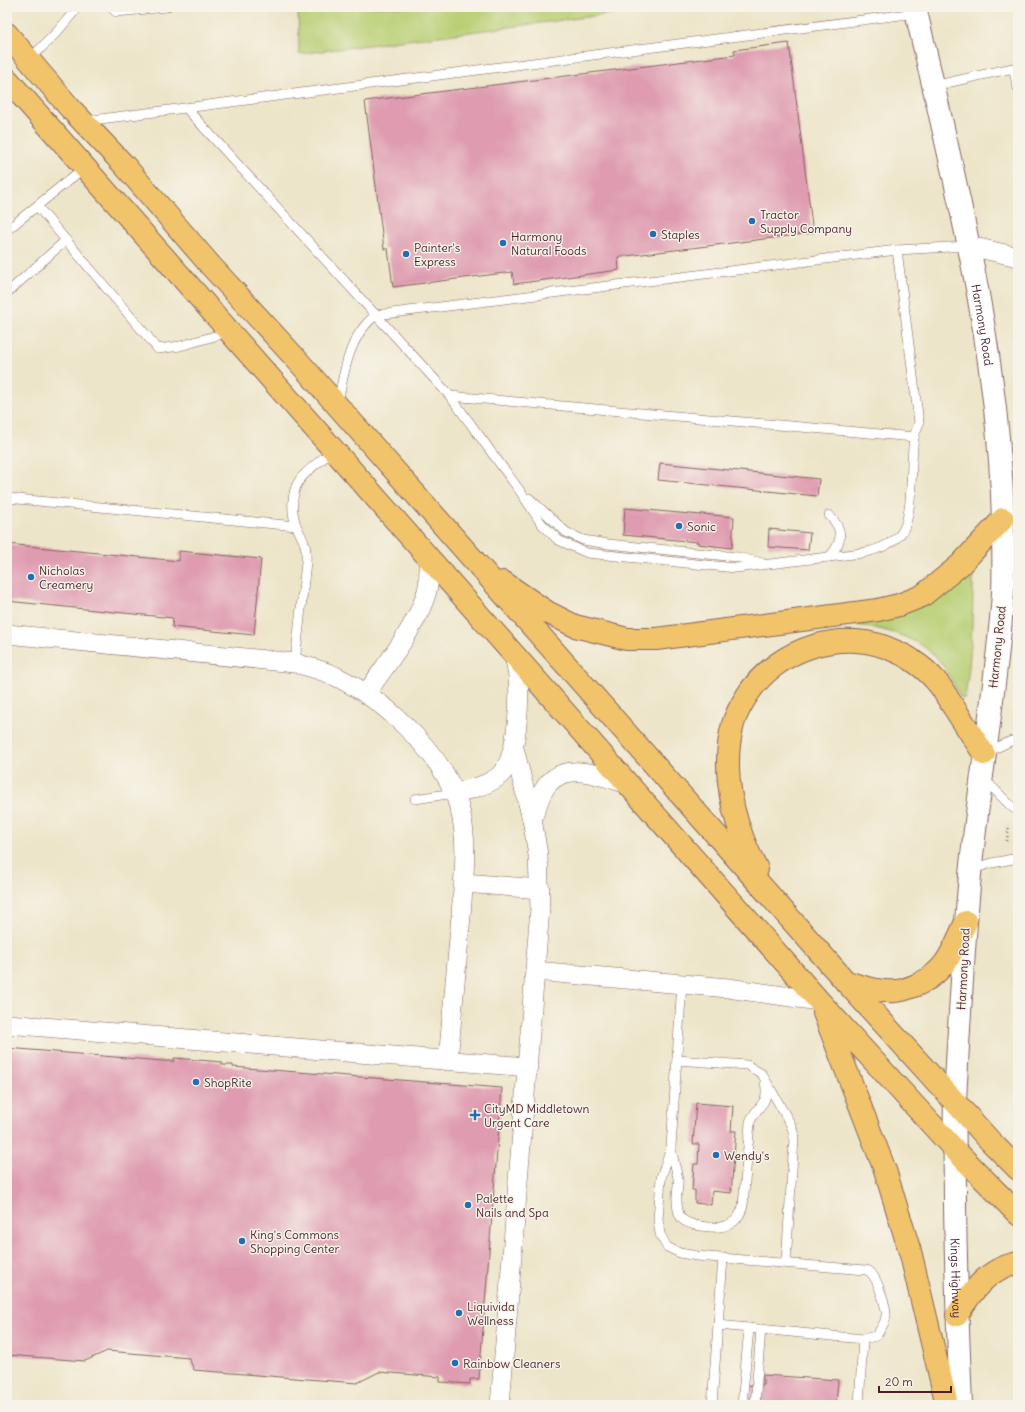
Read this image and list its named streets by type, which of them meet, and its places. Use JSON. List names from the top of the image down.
{
  "streets": {
    "street": ["Harmony Road", "Kings Highway"]
  },
  "crossings": [
    ["Harmony Road", "Kings Highway"]
  ],
  "places": {
    "other": [
      "Tractor Supply Company",
      "Staples",
      "Harmony Natural Foods",
      "Painter's Express",
      "Sonic",
      "Nicholas Creamery",
      "ShopRite",
      "Wendy's",
      "Palette Nails and Spa",
      "King's Commons Shopping Center",
      "Liquivida Wellness",
      "Rainbow Cleaners"
    ],
    "health": ["CityMD Middletown Urgent Care"]
  },
  "scale_bar": "20 m"
}
